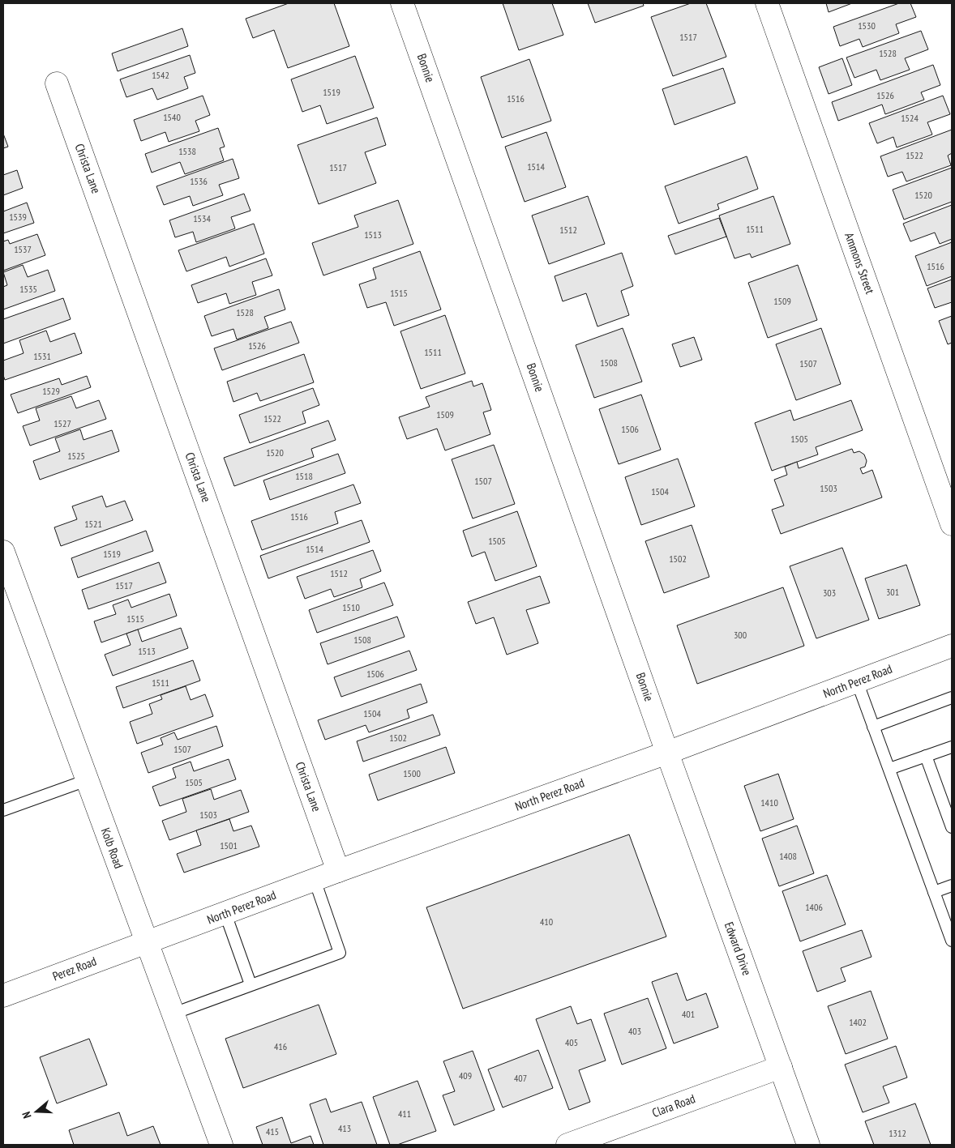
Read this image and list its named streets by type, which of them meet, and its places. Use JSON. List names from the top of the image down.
{
  "streets": {
    "street": [
      "Bonnie",
      "Christa Lane",
      "Ammons Street",
      "North Perez Road",
      "Kolb Road",
      "Edward Drive",
      "Perez Road",
      "Clara Road"
    ]
  },
  "crossings": [
    ["Bonnie", "North Perez Road"],
    ["Bonnie", "Edward Drive"],
    ["Christa Lane", "North Perez Road"],
    ["North Perez Road", "Kolb Road"],
    ["North Perez Road", "Edward Drive"],
    ["North Perez Road", "Perez Road"],
    ["Kolb Road", "Perez Road"],
    ["Edward Drive", "Clara Road"]
  ],
  "house_numbers": [
    "1530",
    "1517",
    "1528",
    "1542",
    "1519",
    "1526",
    "1516",
    "1540",
    "1524",
    "1538",
    "1522",
    "1514",
    "1517",
    "1536",
    "1520",
    "1539",
    "1534",
    "1511",
    "1512",
    "1513",
    "1537",
    "1516",
    "1535",
    "1515",
    "1509",
    "1528",
    "1526",
    "1511",
    "1531",
    "1508",
    "1507",
    "1529",
    "1509",
    "1522",
    "1527",
    "1506",
    "1505",
    "1520",
    "1525",
    "1518",
    "1507",
    "1503",
    "1504",
    "1516",
    "1521",
    "1505",
    "1514",
    "1519",
    "1502",
    "1512",
    "1517",
    "301",
    "303",
    "1510",
    "1515",
    "300",
    "1508",
    "1513",
    "1506",
    "1511",
    "1504",
    "1502",
    "1507",
    "1500",
    "1505",
    "1410",
    "1503",
    "1501",
    "1408",
    "1406",
    "410",
    "401",
    "1402",
    "403",
    "405",
    "416",
    "409",
    "407",
    "411",
    "413",
    "415",
    "1312"
  ],
  "north": "left"
}
